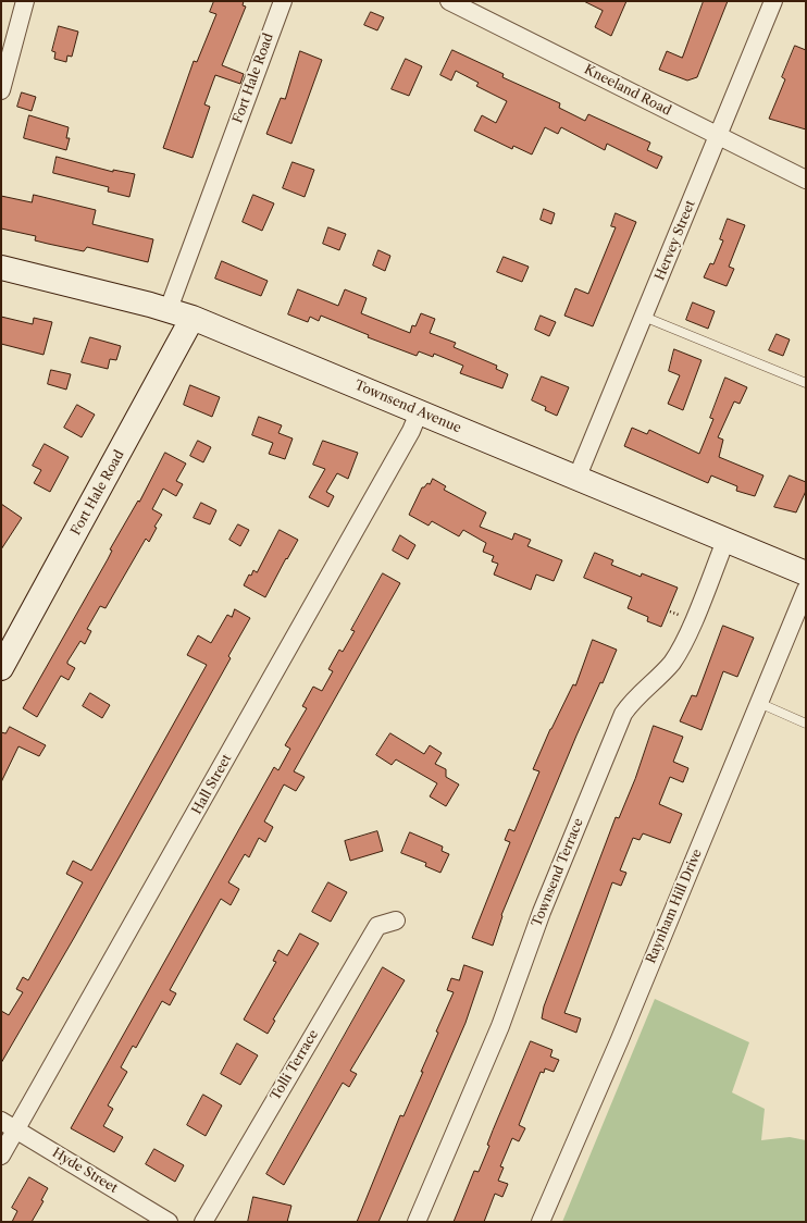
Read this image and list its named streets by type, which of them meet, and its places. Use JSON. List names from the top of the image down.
{
  "streets": {
    "main road": ["Fort Hale Road", "Townsend Avenue"],
    "street": [
      "Kneeland Road",
      "Hervey Street",
      "Hall Street",
      "Townsend Terrace",
      "Raynham Hill Drive",
      "Tolli Terrace",
      "Hyde Street"
    ]
  },
  "crossings": [
    ["Fort Hale Road", "Townsend Avenue"],
    ["Kneeland Road", "Hervey Street"],
    ["Hervey Street", "Townsend Avenue"],
    ["Townsend Avenue", "Hall Street"],
    ["Townsend Avenue", "Townsend Terrace"],
    ["Hall Street", "Hyde Street"]
  ]
}
